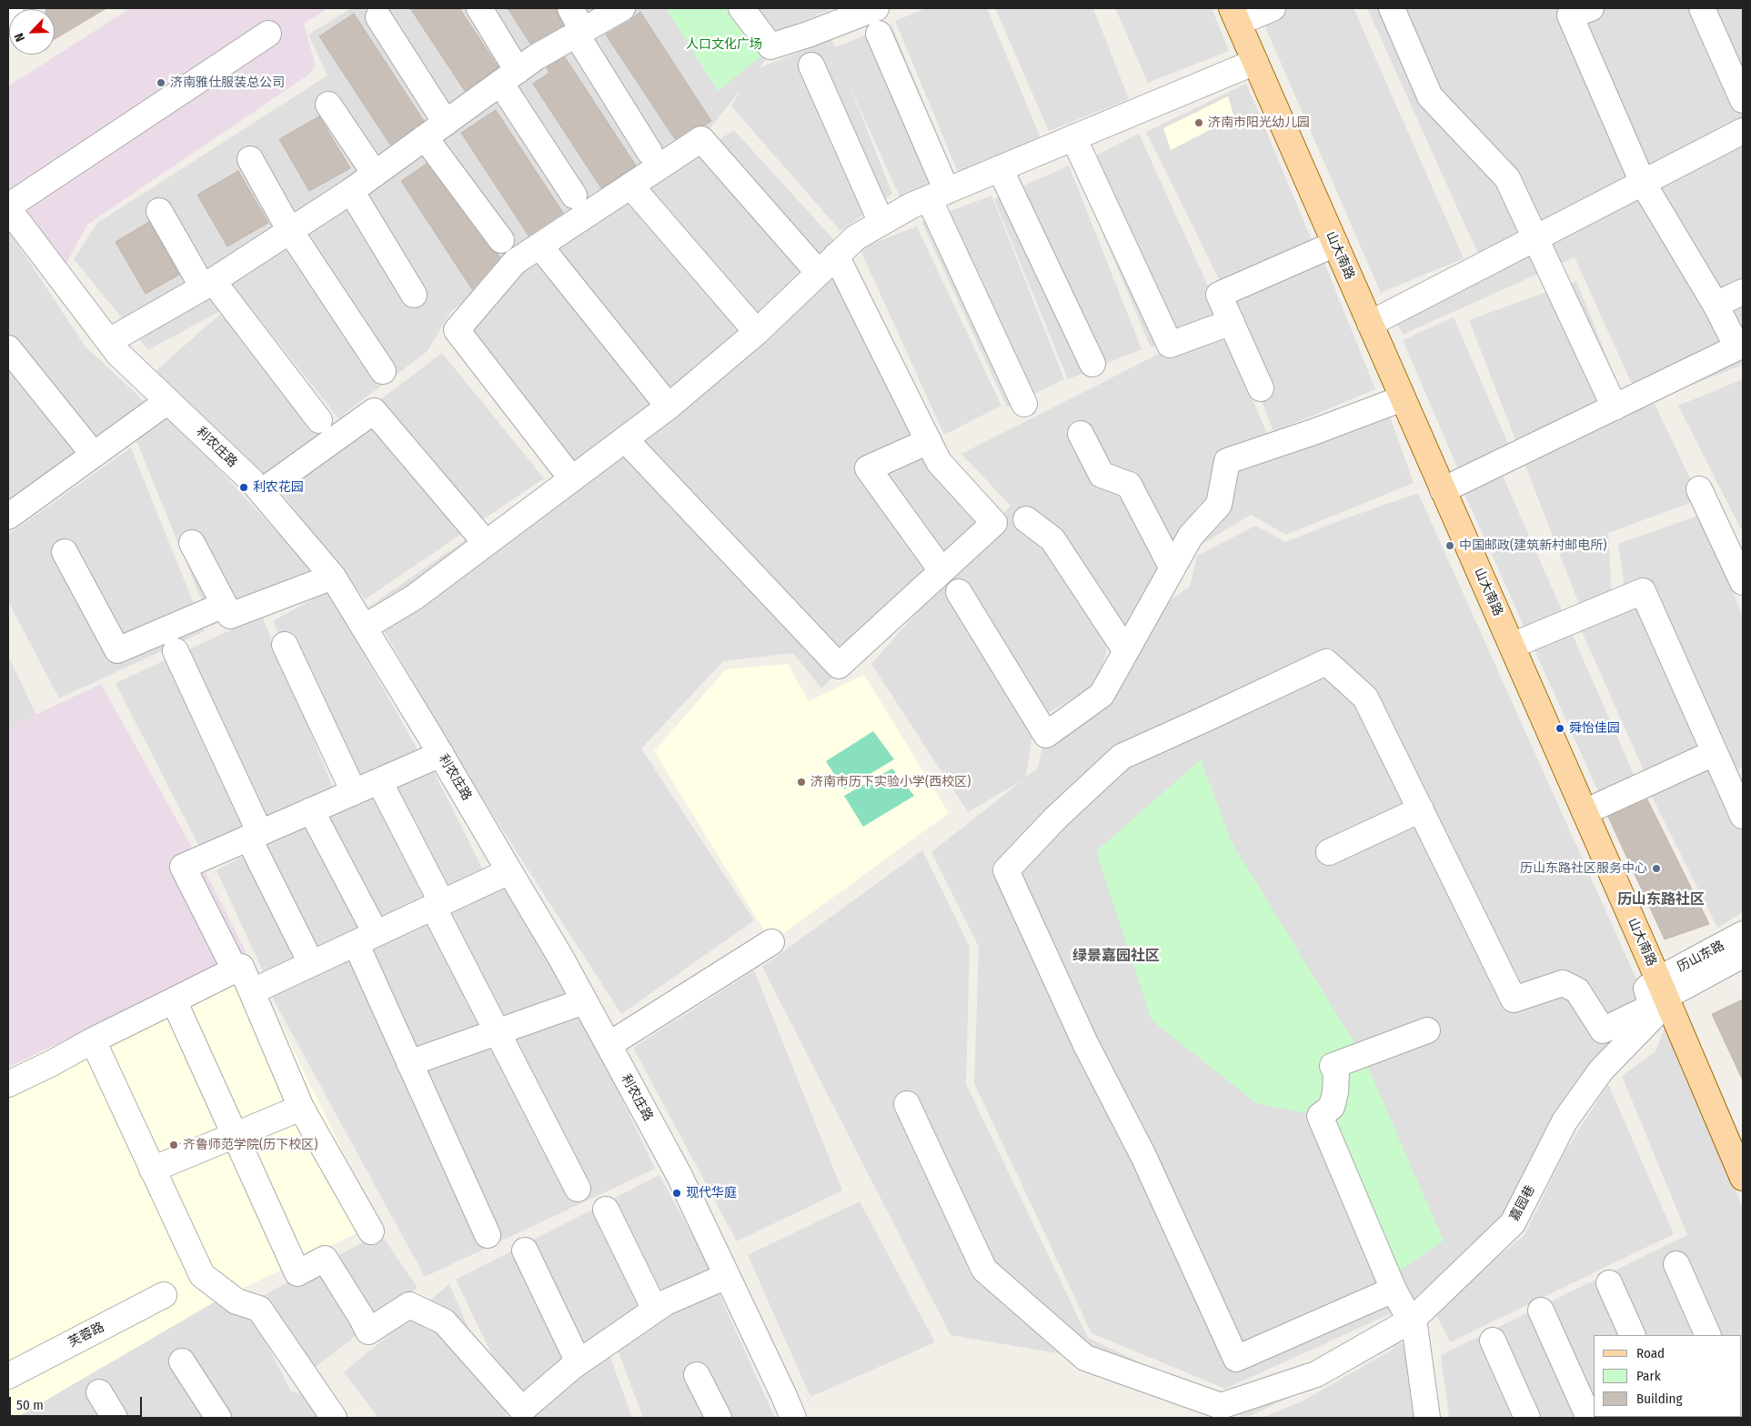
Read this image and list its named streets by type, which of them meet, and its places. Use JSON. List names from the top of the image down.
{
  "streets": {
    "main road": ["山大南路"],
    "street": [
      "利农庄路",
      "历山东路",
      "嘉园巷",
      "芙蓉路"
    ]
  },
  "crossings": [
    ["山大南路", "历山东路"],
    ["山大南路", "嘉园巷"],
    ["历山东路", "嘉园巷"]
  ],
  "districts": ["历山东路社区", "绿景嘉园社区"],
  "parks": ["人口文化广场"],
  "places": [
    "济南雅仕服装总公司",
    "济南市阳光幼儿园",
    "利农花园",
    "中国邮政(建筑新村邮电所)",
    "舜怡佳园",
    "济南市历下实验小学(西校区)",
    "历山东路社区服务中心",
    "齐鲁师范学院(历下校区)",
    "现代华庭"
  ],
  "legend": ["Road", "Park", "Building"],
  "scale_bar": "50 m",
  "north": "bottom left"
}
